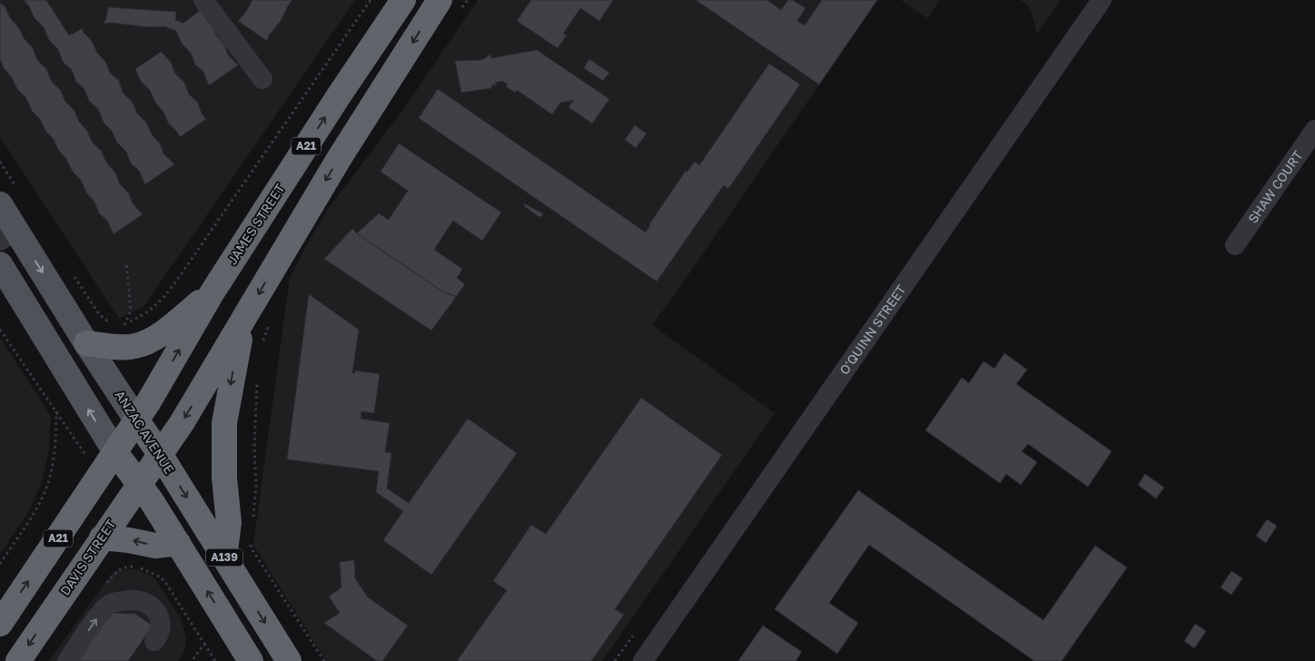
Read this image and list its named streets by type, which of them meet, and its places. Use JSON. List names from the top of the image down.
{
  "streets": {
    "highway": [
      "A21",
      "JAMES STREET",
      "ANZAC AVENUE",
      "DAVIS STREET",
      "A139"
    ],
    "street": ["SHAW COURT", "O'QUINN STREET"]
  },
  "crossings": [
    ["A21", "JAMES STREET"],
    ["A21", "ANZAC AVENUE"],
    ["A21", "DAVIS STREET"],
    ["A21", "A139"],
    ["JAMES STREET", "ANZAC AVENUE"],
    ["JAMES STREET", "A139"],
    ["ANZAC AVENUE", "DAVIS STREET"],
    ["DAVIS STREET", "A139"]
  ]
}
